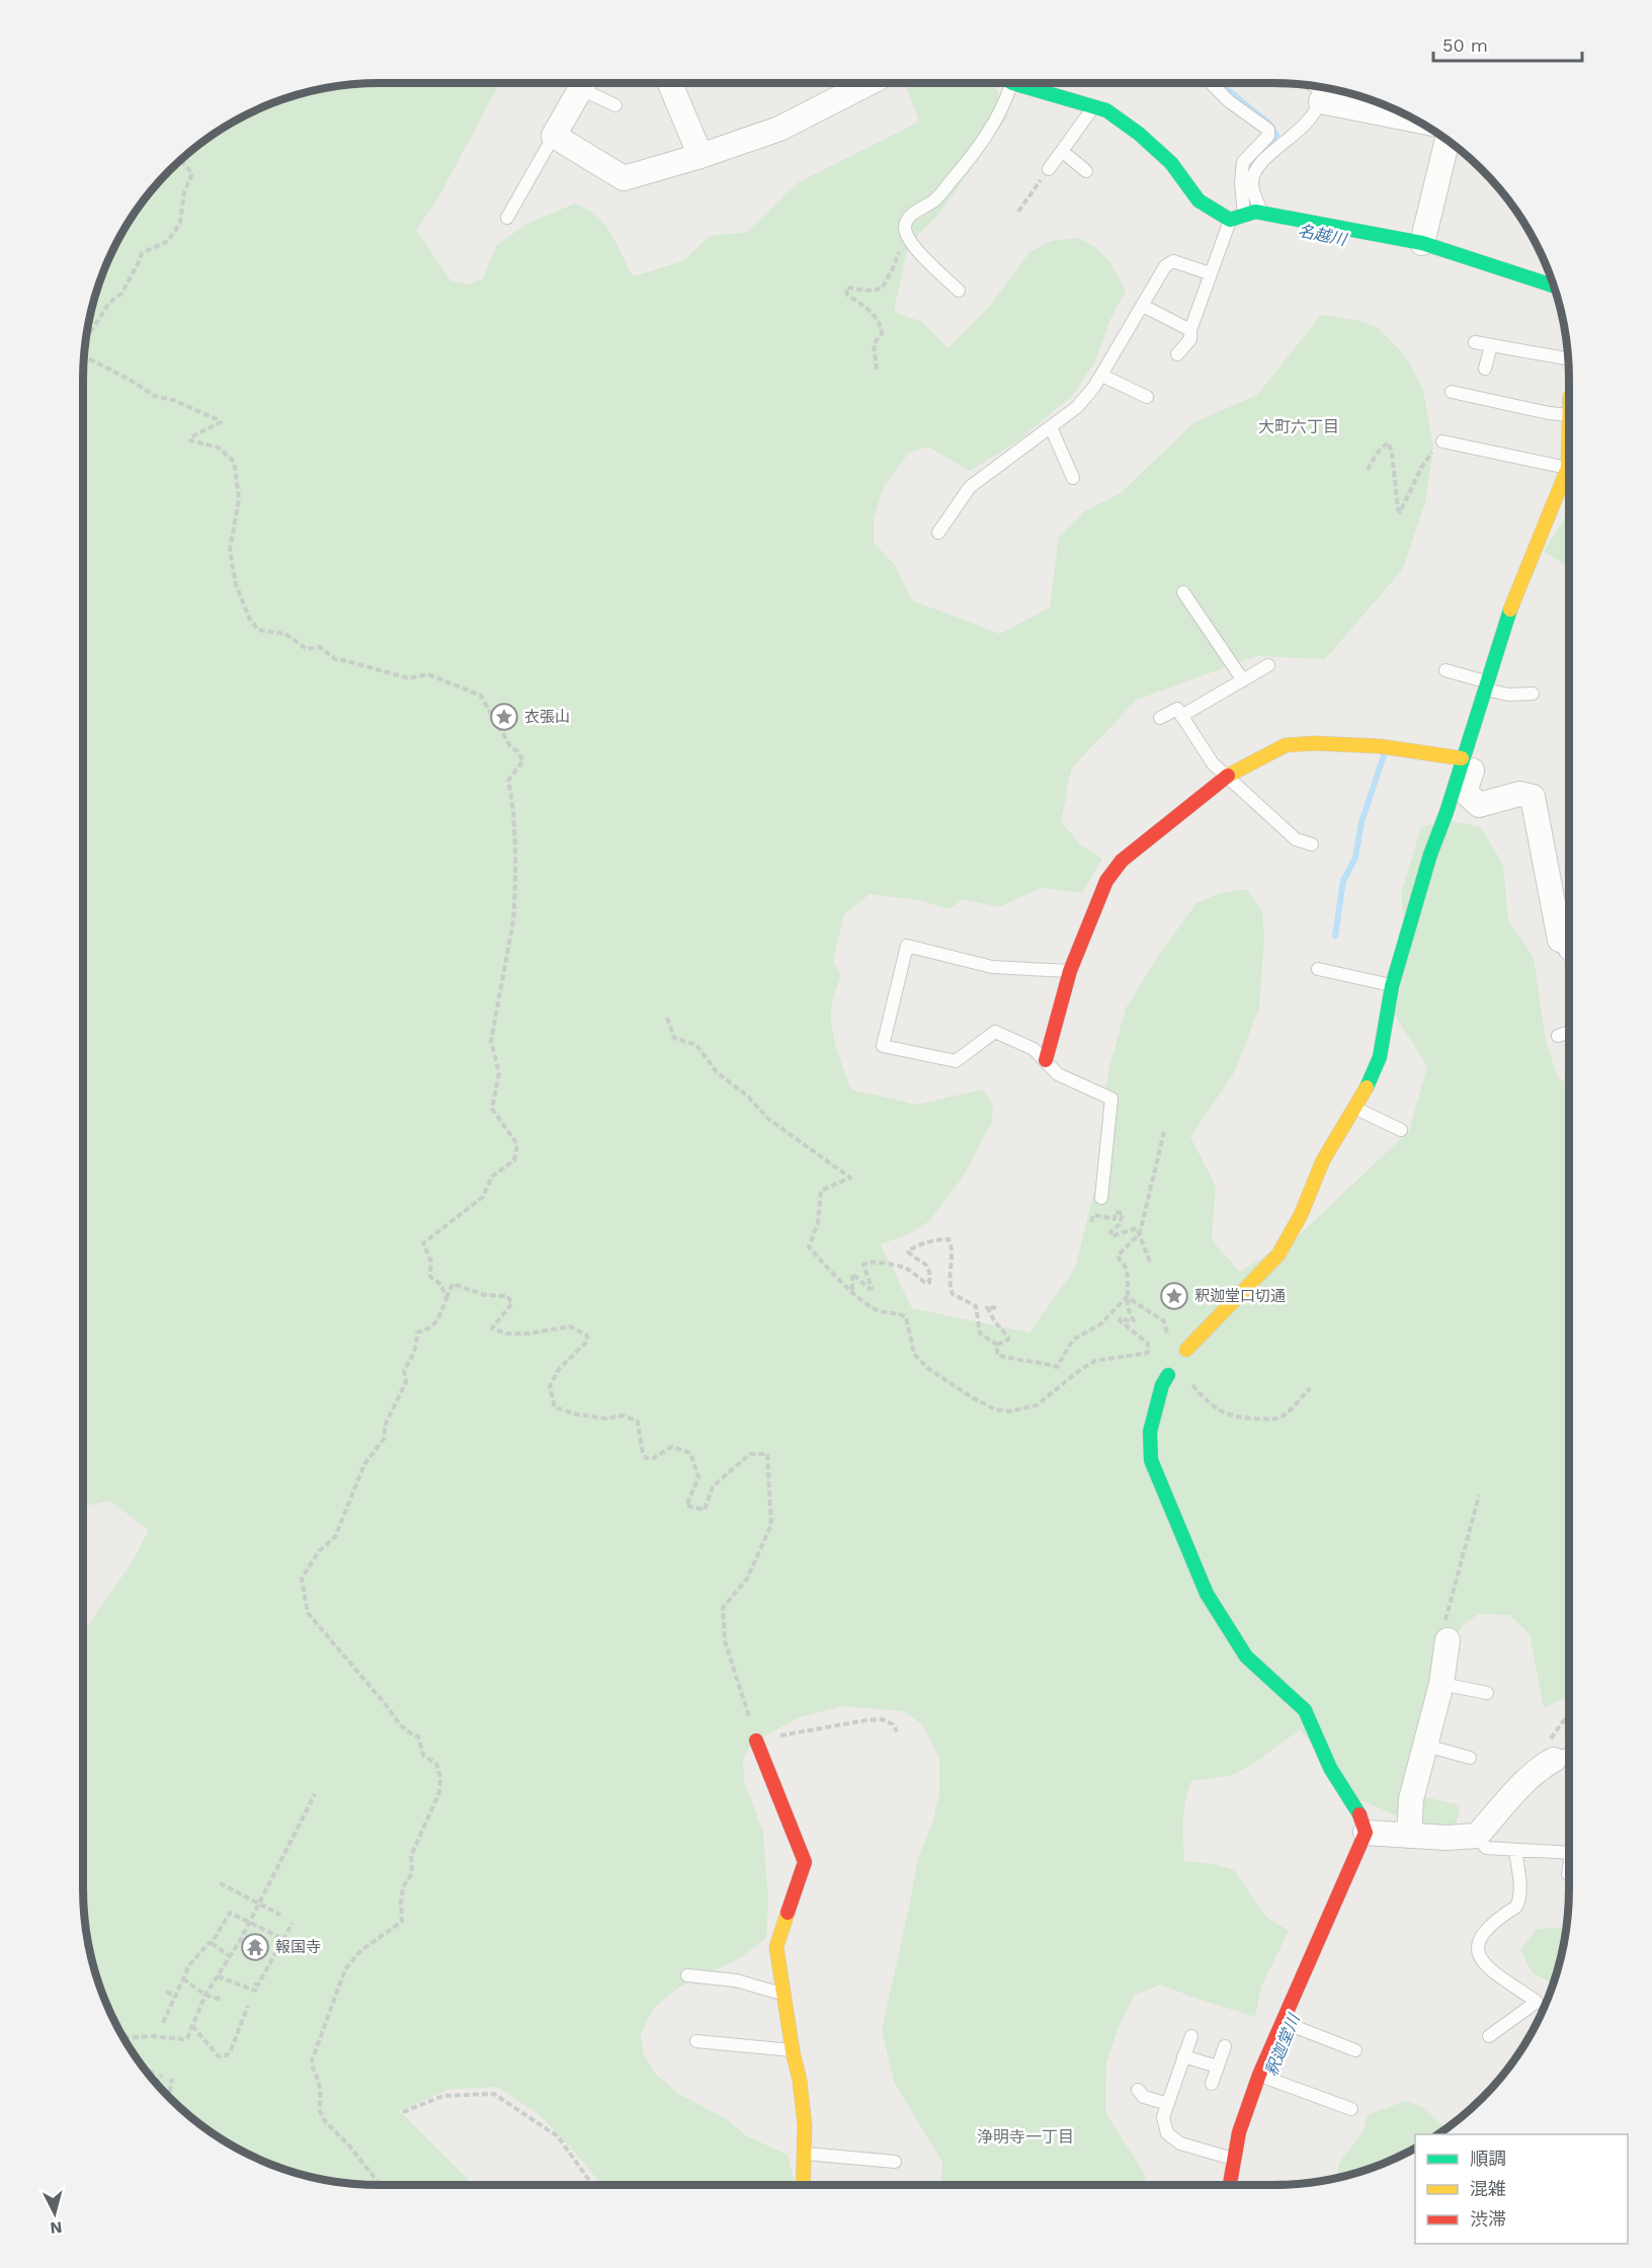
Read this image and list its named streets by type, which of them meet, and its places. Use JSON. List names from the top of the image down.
{
  "districts": ["大町六丁目", "浄明寺一丁目"],
  "water": ["名越川", "釈迦堂川"],
  "places": {
    "place": ["衣張山", "釈迦堂口切通"],
    "temple": ["報国寺"]
  },
  "legend": ["順調", "混雑", "渋滞"],
  "scale_bar": "50 m",
  "north": "bottom"
}
